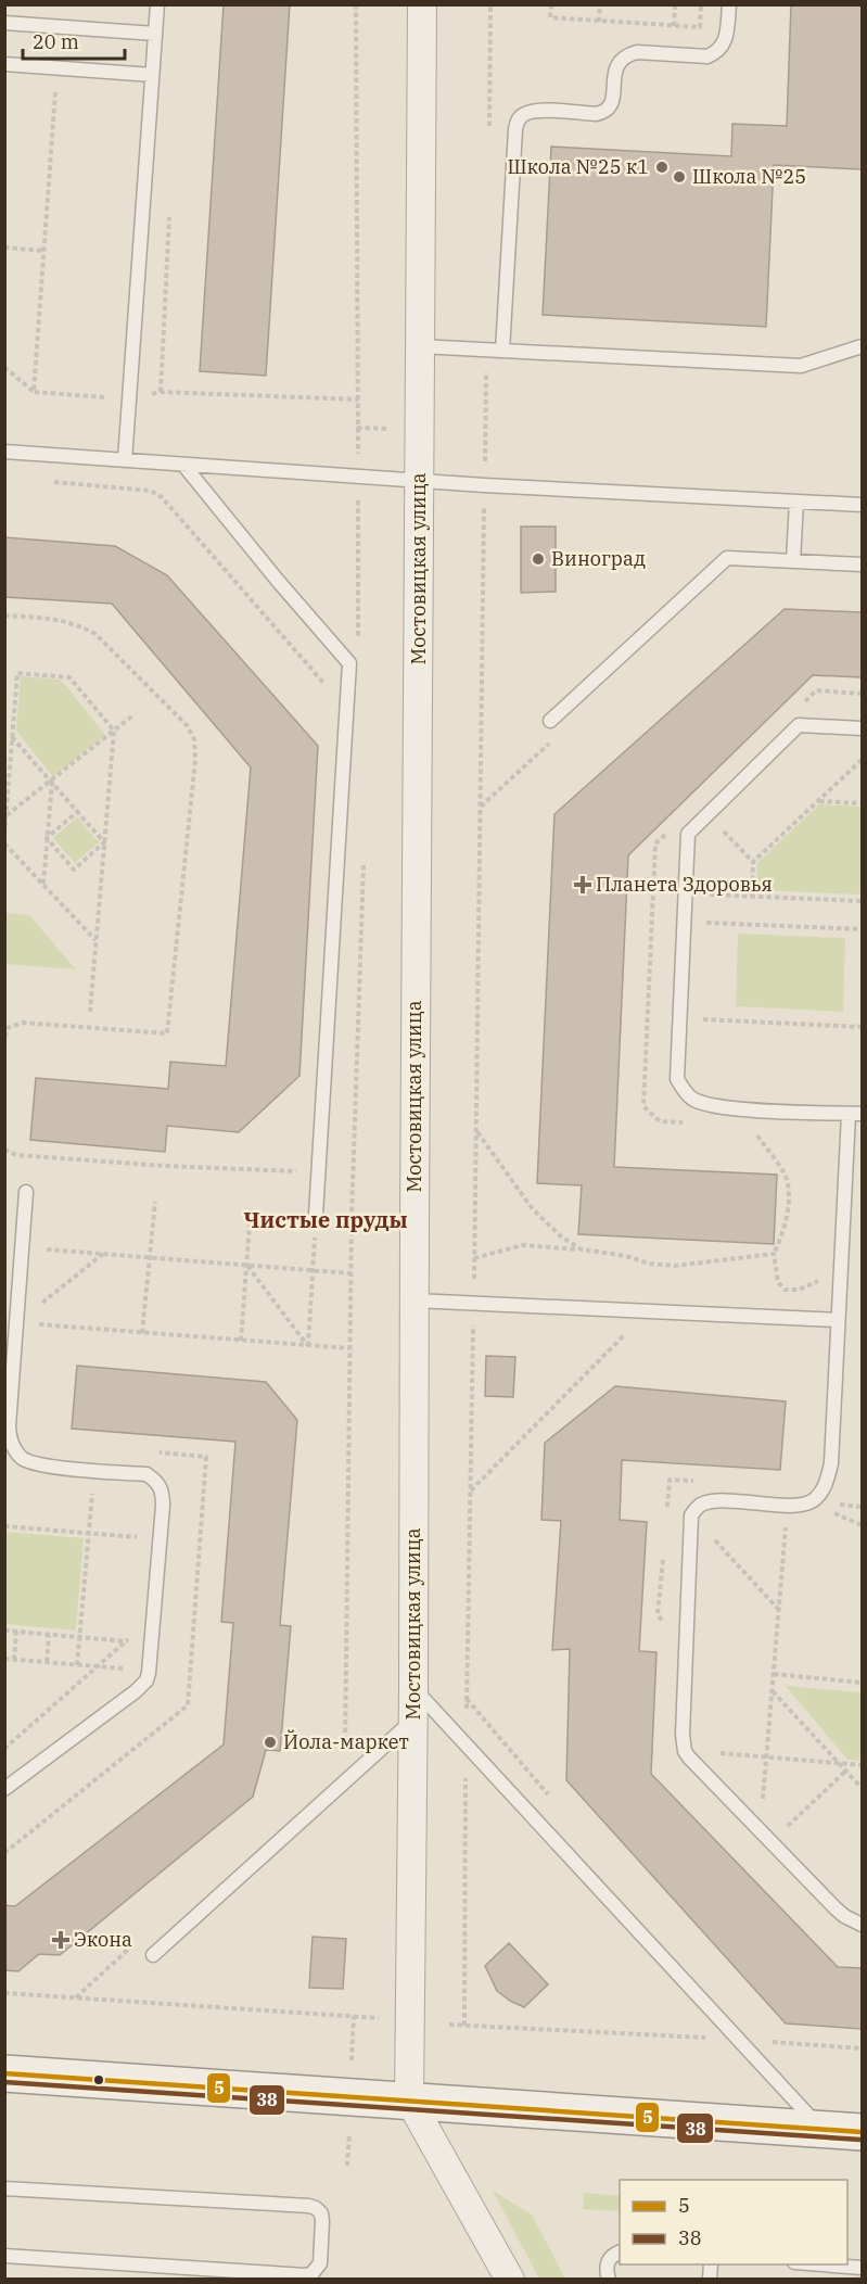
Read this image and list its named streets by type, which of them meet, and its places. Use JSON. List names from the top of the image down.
{
  "streets": {
    "street": ["Мостовицкая улица"]
  },
  "districts": ["Чистые пруды"],
  "places": {
    "other": [
      "Школа №25 к1",
      "Школа №25",
      "Виноград",
      "Йола-маркет"
    ],
    "health": ["Планета Здоровья", "Экона"]
  },
  "lines": ["transit line 5", "transit line 38"],
  "legend": ["5", "38"],
  "scale_bar": "20 m"
}
